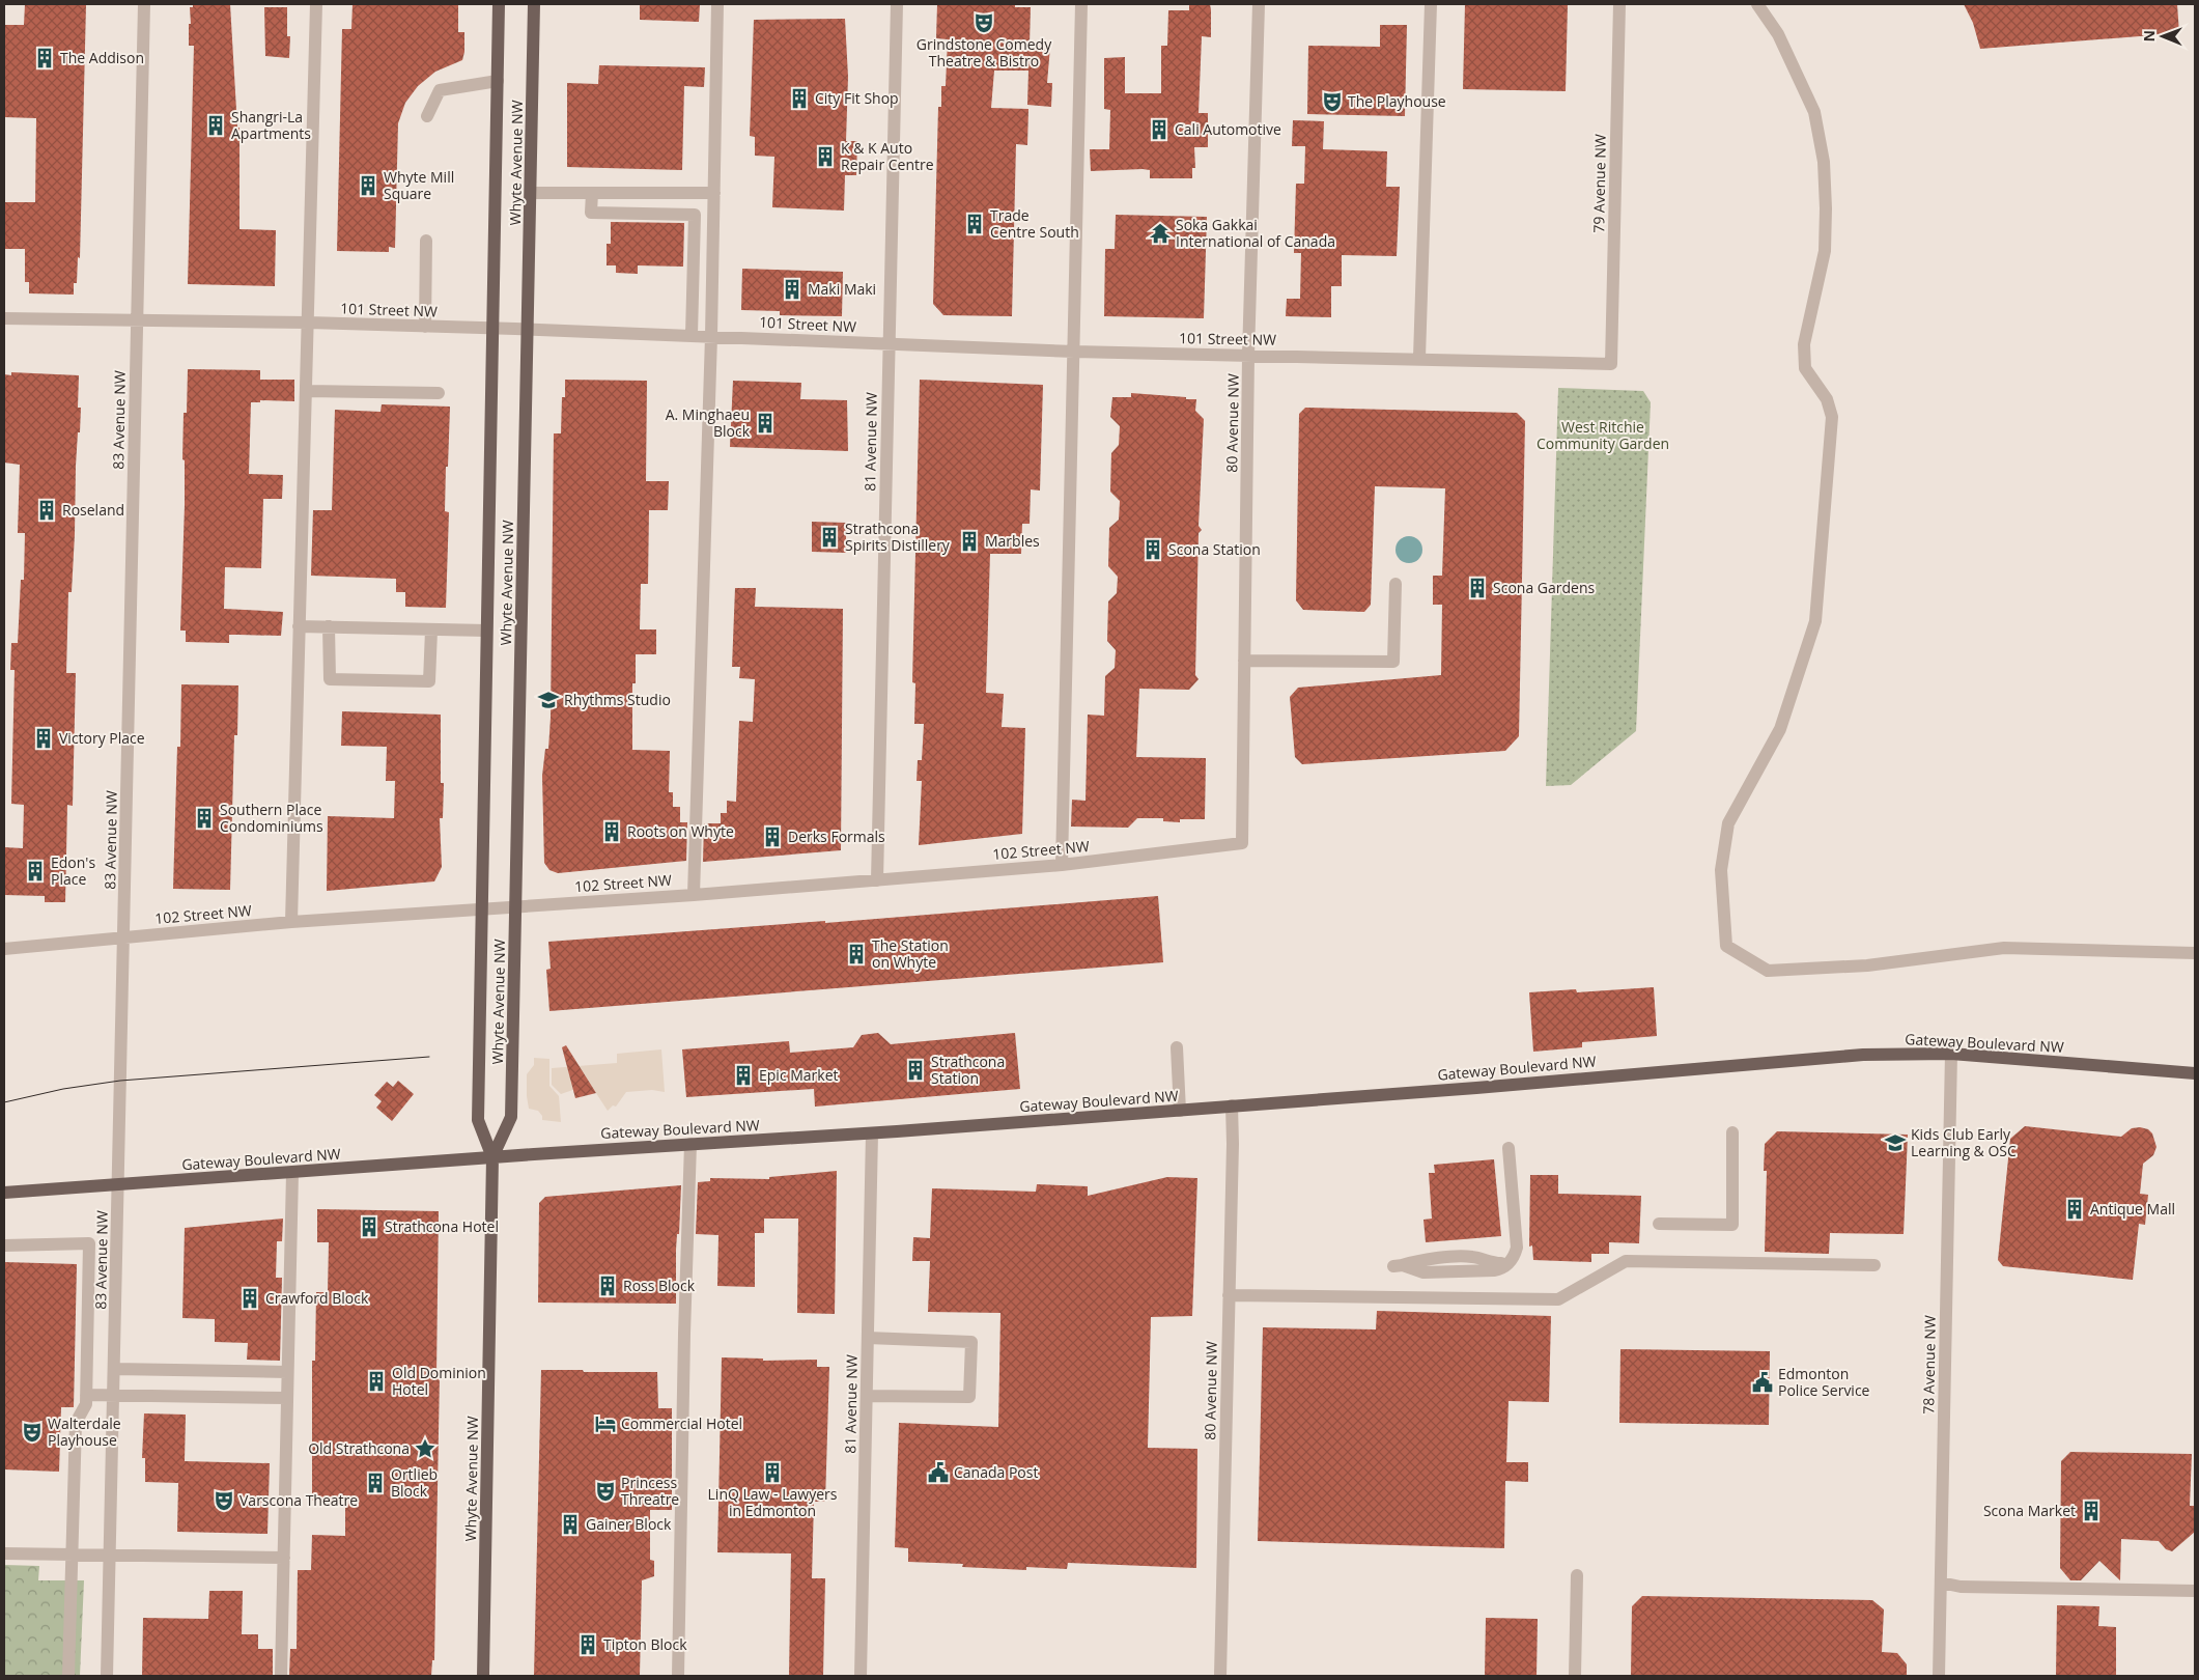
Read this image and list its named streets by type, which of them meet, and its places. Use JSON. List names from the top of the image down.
{
  "streets": {
    "main road": ["Whyte Avenue NW", "Gateway Boulevard NW"],
    "street": [
      "79 Avenue NW",
      "101 Street NW",
      "83 Avenue NW",
      "80 Avenue NW",
      "81 Avenue NW",
      "102 Street NW",
      "78 Avenue NW"
    ]
  },
  "crossings": [
    ["Whyte Avenue NW", "101 Street NW"],
    ["Whyte Avenue NW", "102 Street NW"],
    ["Whyte Avenue NW", "Gateway Boulevard NW"],
    ["79 Avenue NW", "101 Street NW"],
    ["101 Street NW", "83 Avenue NW"],
    ["101 Street NW", "80 Avenue NW"],
    ["101 Street NW", "81 Avenue NW"],
    ["83 Avenue NW", "102 Street NW"],
    ["83 Avenue NW", "Gateway Boulevard NW"],
    ["80 Avenue NW", "102 Street NW"],
    ["80 Avenue NW", "Gateway Boulevard NW"],
    ["81 Avenue NW", "102 Street NW"],
    ["81 Avenue NW", "Gateway Boulevard NW"],
    ["Gateway Boulevard NW", "78 Avenue NW"]
  ],
  "parks": ["West Ritchie Community Garden"],
  "places": {
    "theatre": [
      "Grindstone Comedy Theatre & Bistro",
      "The Playhouse",
      "Walterdale Playhouse",
      "Princess Threatre",
      "Varscona Theatre"
    ],
    "building": [
      "The Addison",
      "City Fit Shop",
      "Shangri-La Apartments",
      "Cali Automotive",
      "K & K Auto Repair Centre",
      "Whyte Mill Square",
      "Trade Centre South",
      "Maki Maki",
      "A. Minghaeu Block",
      "Roseland",
      "Strathcona Spirits Distillery",
      "Marbles",
      "Scona Station",
      "Scona Gardens",
      "Victory Place",
      "Southern Place Condominiums",
      "Roots on Whyte",
      "Derks Formals",
      "Edon's Place",
      "The Station on Whyte",
      "Strathcona Station",
      "Epic Market",
      "Antique Mall",
      "Strathcona Hotel",
      "Ross Block",
      "Crawford Block",
      "Old Dominion Hotel",
      "LinQ Law - Lawyers in Edmonton",
      "Ortlieb Block",
      "Scona Market",
      "Gainer Block",
      "Tipton Block"
    ],
    "temple": ["Soka Gakkai International of Canada"],
    "school or university": ["Rhythms Studio", "Kids Club Early Learning & OSC"],
    "public building": ["Edmonton Police Service", "Canada Post"],
    "hotel": ["Commercial Hotel"],
    "place": ["Old Strathcona"]
  },
  "north": "left"
}
